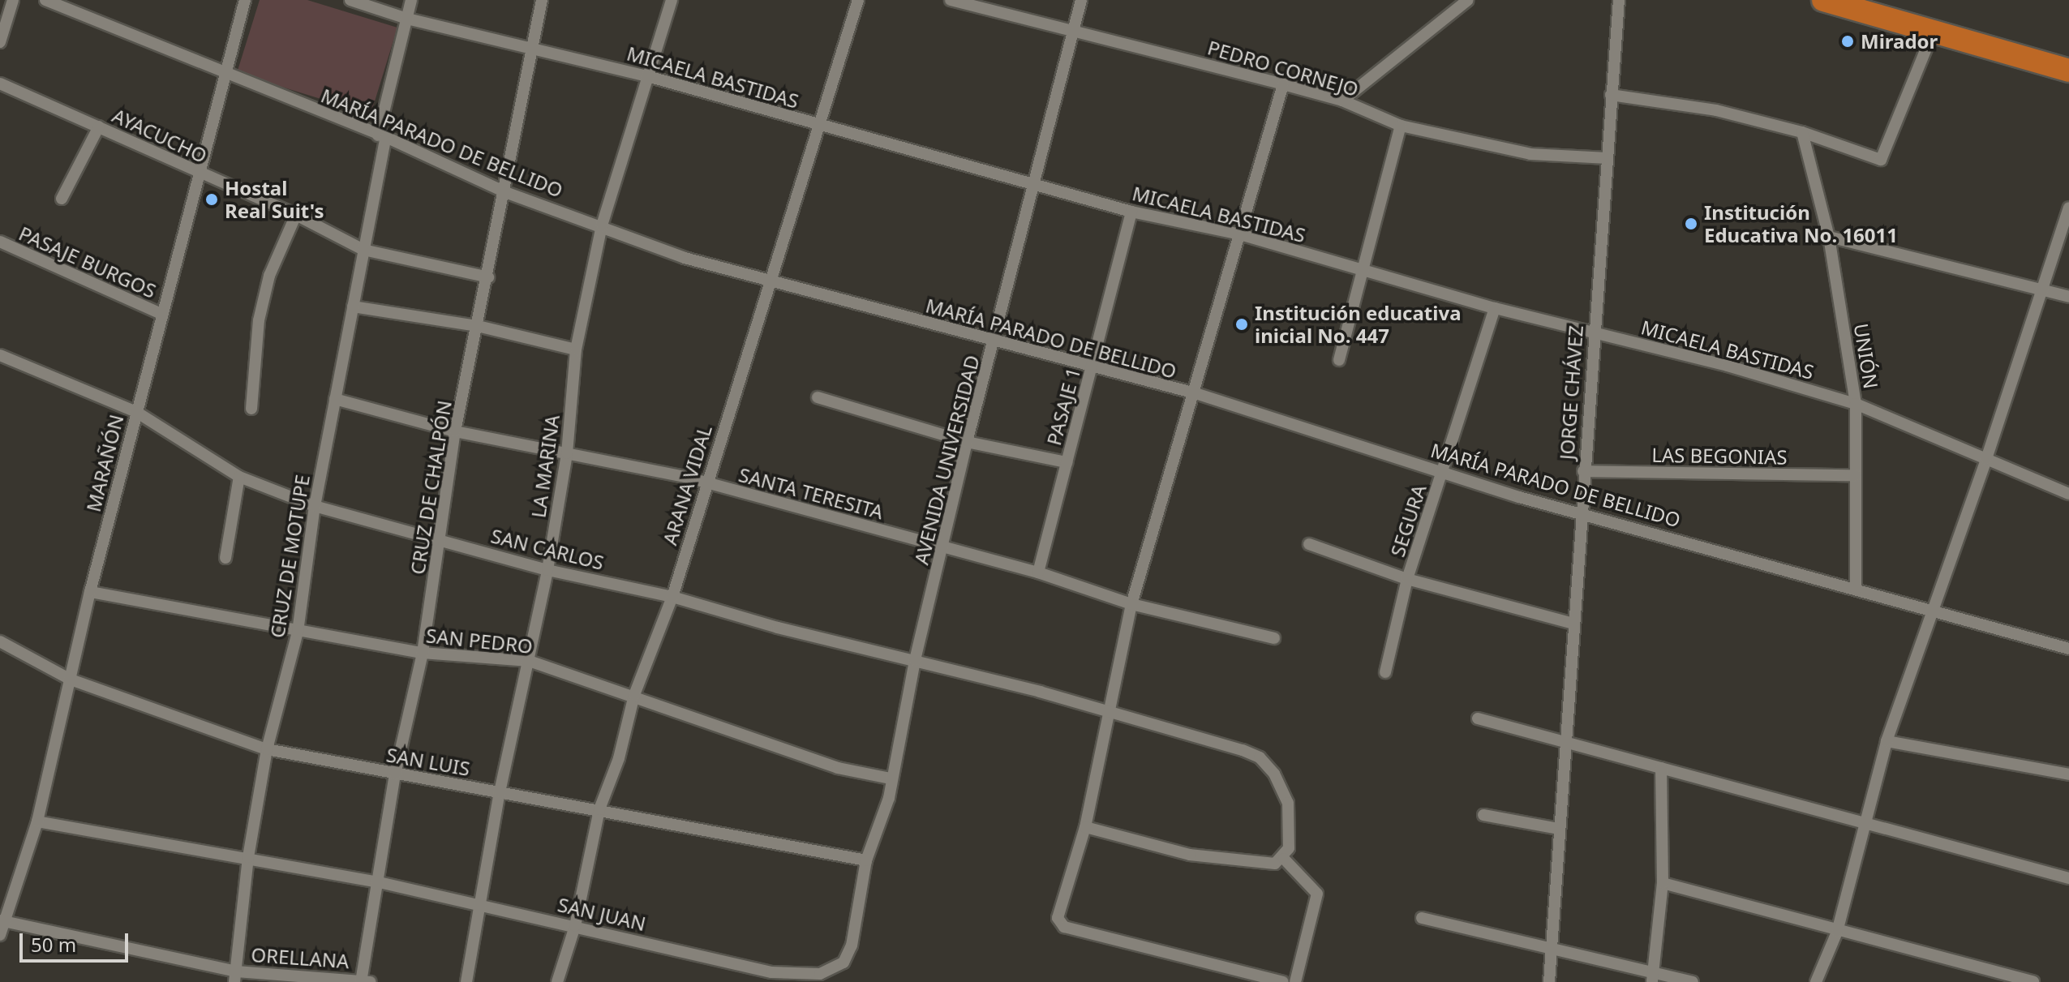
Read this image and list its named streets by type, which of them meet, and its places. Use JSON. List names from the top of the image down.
{
  "streets": {
    "street": [
      "PEDRO CORNEJO",
      "MICAELA BASTIDAS",
      "AYACUCHO",
      "MARÍA PARADO DE BELLIDO",
      "PASAJE BURGOS",
      "UNIÓN",
      "JORGE CHÁVEZ",
      "PASAJE 1",
      "LAS BEGONIAS",
      "AVENIDA UNIVERSIDAD",
      "MARAÑÓN",
      "LA MARINA",
      "ARANA VIDAL",
      "CRUZ DE CHALPÓN",
      "SANTA TERESITA",
      "SEGURA",
      "SAN CARLOS",
      "CRUZ DE MOTUPE",
      "SAN PEDRO",
      "SAN LUIS",
      "SAN JUAN",
      "ORELLANA"
    ]
  },
  "crossings": [
    ["PEDRO CORNEJO", "JORGE CHÁVEZ"],
    ["PEDRO CORNEJO", "AVENIDA UNIVERSIDAD"],
    ["MICAELA BASTIDAS", "UNIÓN"],
    ["MICAELA BASTIDAS", "JORGE CHÁVEZ"],
    ["MICAELA BASTIDAS", "PASAJE 1"],
    ["MICAELA BASTIDAS", "AVENIDA UNIVERSIDAD"],
    ["MICAELA BASTIDAS", "LA MARINA"],
    ["MICAELA BASTIDAS", "ARANA VIDAL"],
    ["MICAELA BASTIDAS", "CRUZ DE CHALPÓN"],
    ["MICAELA BASTIDAS", "SEGURA"],
    ["MICAELA BASTIDAS", "CRUZ DE MOTUPE"],
    ["AYACUCHO", "MARAÑÓN"],
    ["AYACUCHO", "CRUZ DE CHALPÓN"],
    ["AYACUCHO", "CRUZ DE MOTUPE"],
    ["MARÍA PARADO DE BELLIDO", "UNIÓN"],
    ["MARÍA PARADO DE BELLIDO", "JORGE CHÁVEZ"],
    ["MARÍA PARADO DE BELLIDO", "PASAJE 1"],
    ["MARÍA PARADO DE BELLIDO", "AVENIDA UNIVERSIDAD"],
    ["MARÍA PARADO DE BELLIDO", "MARAÑÓN"],
    ["MARÍA PARADO DE BELLIDO", "LA MARINA"],
    ["MARÍA PARADO DE BELLIDO", "ARANA VIDAL"],
    ["MARÍA PARADO DE BELLIDO", "CRUZ DE CHALPÓN"],
    ["MARÍA PARADO DE BELLIDO", "SEGURA"],
    ["MARÍA PARADO DE BELLIDO", "CRUZ DE MOTUPE"],
    ["PASAJE BURGOS", "MARAÑÓN"],
    ["UNIÓN", "LAS BEGONIAS"],
    ["JORGE CHÁVEZ", "LAS BEGONIAS"],
    ["PASAJE 1", "SANTA TERESITA"],
    ["AVENIDA UNIVERSIDAD", "SANTA TERESITA"],
    ["AVENIDA UNIVERSIDAD", "SAN CARLOS"],
    ["AVENIDA UNIVERSIDAD", "SAN PEDRO"],
    ["AVENIDA UNIVERSIDAD", "SAN JUAN"],
    ["MARAÑÓN", "SAN CARLOS"],
    ["MARAÑÓN", "SAN PEDRO"],
    ["MARAÑÓN", "SAN LUIS"],
    ["MARAÑÓN", "SAN JUAN"],
    ["MARAÑÓN", "ORELLANA"],
    ["LA MARINA", "SANTA TERESITA"],
    ["LA MARINA", "SAN CARLOS"],
    ["LA MARINA", "SAN PEDRO"],
    ["LA MARINA", "SAN LUIS"],
    ["LA MARINA", "SAN JUAN"],
    ["ARANA VIDAL", "SANTA TERESITA"],
    ["ARANA VIDAL", "SAN CARLOS"],
    ["ARANA VIDAL", "SAN PEDRO"],
    ["ARANA VIDAL", "SAN LUIS"],
    ["ARANA VIDAL", "SAN JUAN"],
    ["CRUZ DE CHALPÓN", "SANTA TERESITA"],
    ["CRUZ DE CHALPÓN", "SAN CARLOS"],
    ["CRUZ DE CHALPÓN", "SAN PEDRO"],
    ["CRUZ DE CHALPÓN", "SAN LUIS"],
    ["CRUZ DE CHALPÓN", "SAN JUAN"],
    ["CRUZ DE CHALPÓN", "ORELLANA"],
    ["SANTA TERESITA", "CRUZ DE MOTUPE"],
    ["SAN CARLOS", "CRUZ DE MOTUPE"],
    ["CRUZ DE MOTUPE", "SAN PEDRO"],
    ["CRUZ DE MOTUPE", "SAN LUIS"],
    ["CRUZ DE MOTUPE", "SAN JUAN"],
    ["CRUZ DE MOTUPE", "ORELLANA"],
    ["SAN PEDRO", "SAN JUAN"],
    ["SAN LUIS", "SAN JUAN"]
  ],
  "places": [
    "Mirador",
    "Hostal Real Suit's",
    "Institución Educativa No. 16011",
    "Institución educativa inicial No. 447"
  ],
  "scale_bar": "50 m"
}
